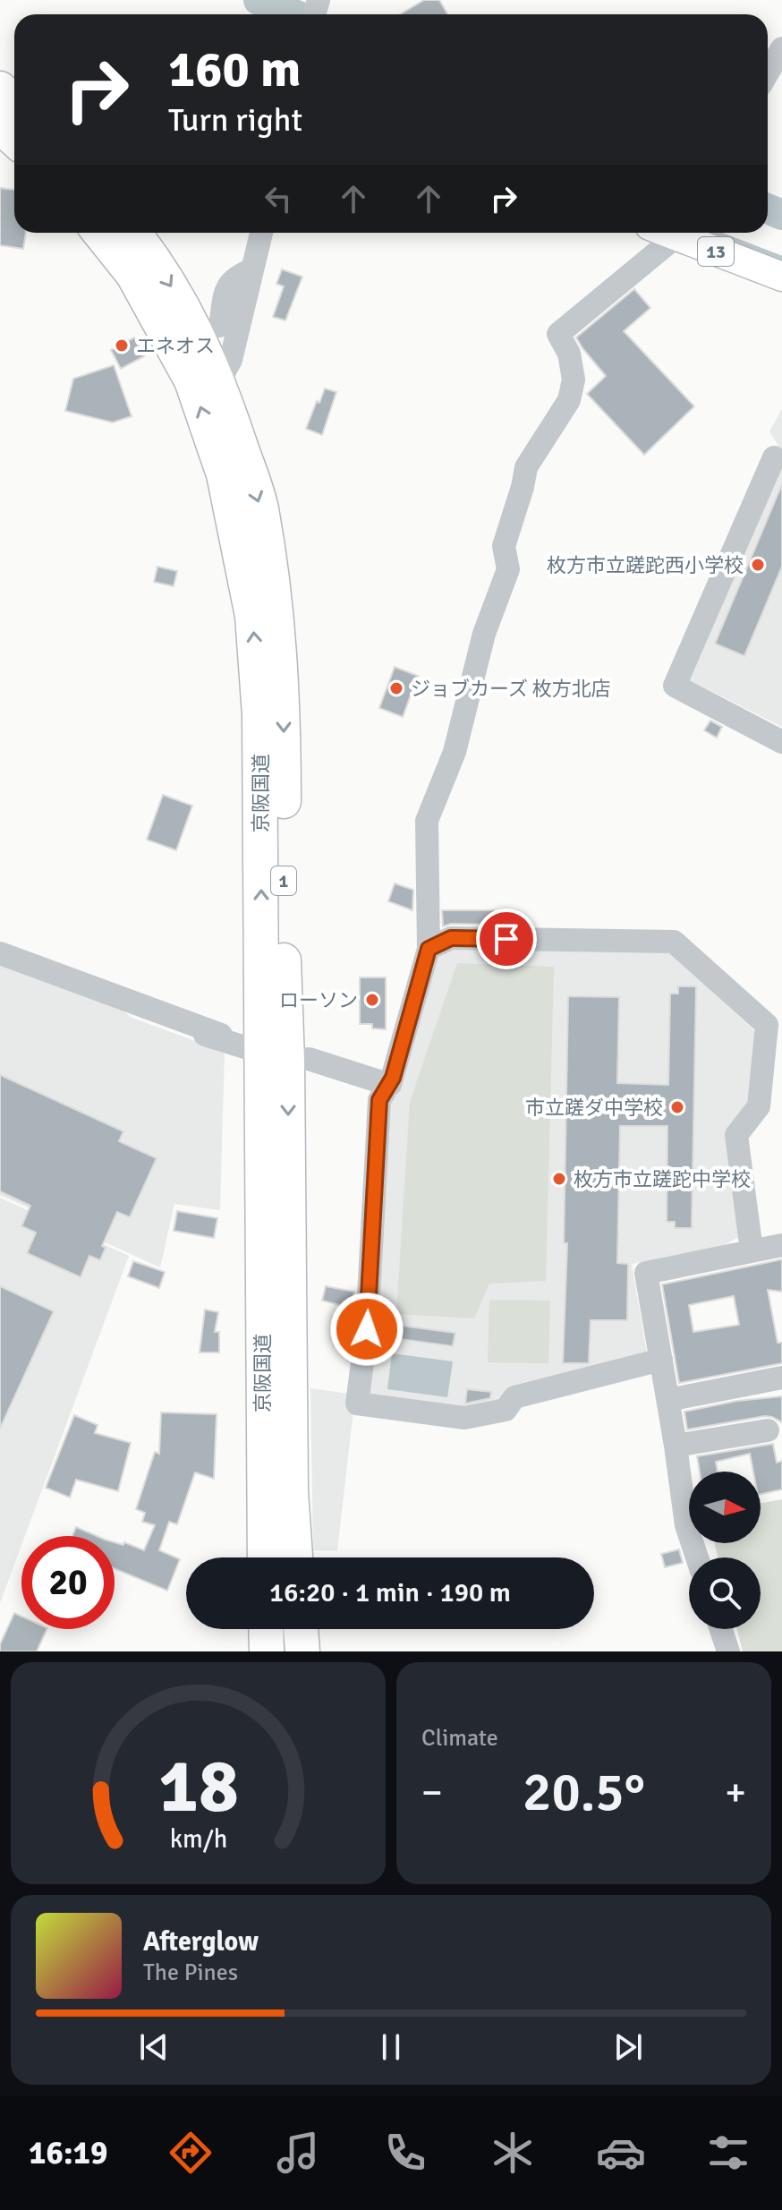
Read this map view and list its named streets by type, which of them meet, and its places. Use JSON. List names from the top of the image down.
{
  "streets": {
    "highway": ["京阪国道", "1"],
    "main road": ["13"]
  },
  "places": [
    "エネオス",
    "枚方市立蹉跎西小学校",
    "ジョブカーズ 枚方北店",
    "ローソン",
    "市立蹉ダ中学校",
    "枚方市立蹉跎中学校"
  ],
  "north": "right",
  "page": {
    "turn": ["160 m", "Turn right"],
    "limit": "20",
    "trip": "16:20 · 1 min · 190 m",
    "tile": "Climate",
    "heat": ["−", "20.5°", "+"],
    "song": ["Afterglow", "The Pines"],
    "tabs": "16:19",
    "gauge": ["18", "km/h"]
  }
}
